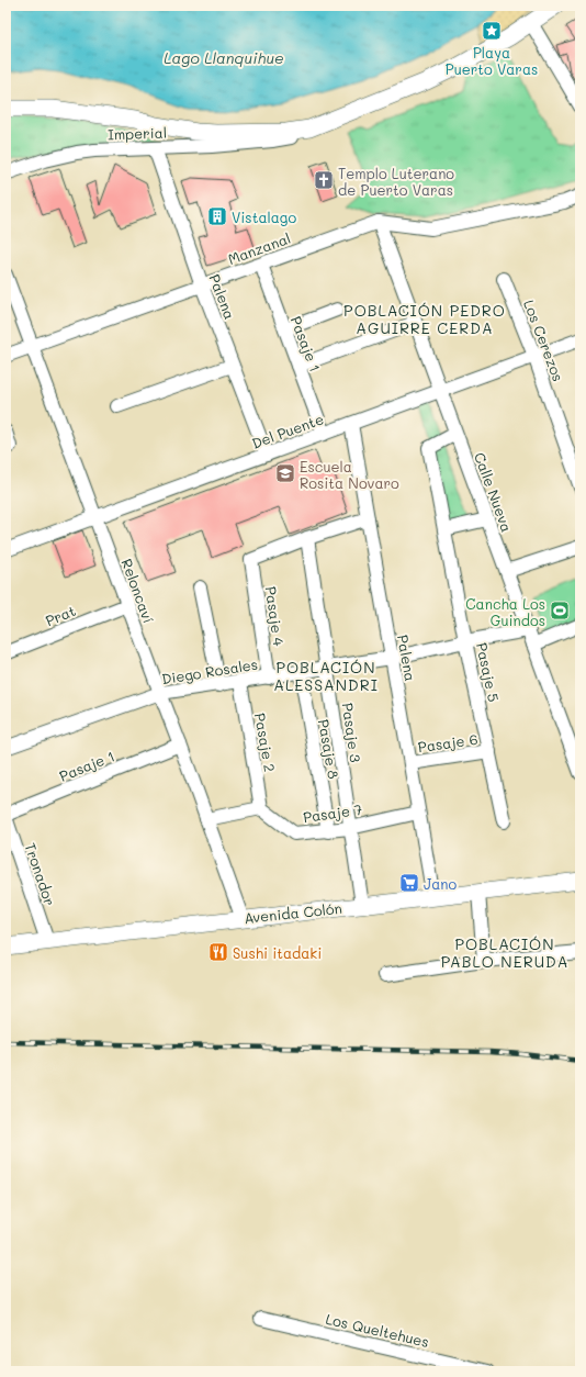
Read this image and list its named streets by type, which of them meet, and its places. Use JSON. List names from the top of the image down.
{
  "streets": {
    "main road": ["Avenida Colón"],
    "street": [
      "Imperial",
      "Manzanal",
      "Palena",
      "Los Cerezos",
      "Pasaje 1",
      "Del Puente",
      "Calle Nueva",
      "Reloncaví",
      "Prat",
      "Pasaje 4",
      "Diego Rosales",
      "Pasaje 5",
      "Pasaje 3",
      "Pasaje 2",
      "Pasaje 6",
      "Pasaje 8",
      "Pasaje 7",
      "Tronador",
      "Los Queltehues"
    ]
  },
  "crossings": [
    ["Imperial", "Palena"],
    ["Manzanal", "Palena"],
    ["Manzanal", "Pasaje 1"],
    ["Manzanal", "Calle Nueva"],
    ["Manzanal", "Reloncaví"],
    ["Palena", "Del Puente"],
    ["Palena", "Diego Rosales"],
    ["Palena", "Pasaje 6"],
    ["Palena", "Pasaje 7"],
    ["Palena", "Avenida Colón"],
    ["Los Cerezos", "Del Puente"],
    ["Pasaje 1", "Del Puente"],
    ["Pasaje 1", "Reloncaví"],
    ["Pasaje 1", "Tronador"],
    ["Del Puente", "Calle Nueva"],
    ["Del Puente", "Reloncaví"],
    ["Calle Nueva", "Diego Rosales"],
    ["Calle Nueva", "Pasaje 5"],
    ["Reloncaví", "Prat"],
    ["Reloncaví", "Diego Rosales"],
    ["Reloncaví", "Avenida Colón"],
    ["Pasaje 4", "Diego Rosales"],
    ["Pasaje 4", "Pasaje 3"],
    ["Diego Rosales", "Pasaje 5"],
    ["Diego Rosales", "Pasaje 3"],
    ["Diego Rosales", "Pasaje 2"],
    ["Diego Rosales", "Pasaje 8"],
    ["Pasaje 5", "Pasaje 6"],
    ["Pasaje 3", "Pasaje 7"],
    ["Pasaje 3", "Avenida Colón"],
    ["Pasaje 2", "Pasaje 7"],
    ["Pasaje 8", "Pasaje 7"],
    ["Tronador", "Avenida Colón"]
  ],
  "districts": ["POBLACIÓN PEDRO AGUIRRE CERDA", "POBLACIÓN ALESSANDRI", "POBLACIÓN PABLO NERUDA"],
  "water": ["Lago Llanquihue"],
  "places": {
    "place": ["Playa Puerto Varas"],
    "church": ["Templo Luterano de Puerto Varas"],
    "building": ["Vistalago"],
    "school or university": ["Escuela Rosita Novaro"],
    "sports": ["Cancha Los Guindos"],
    "supermarket": ["Jano"],
    "restaurant": ["Sushi itadaki"]
  }
}
